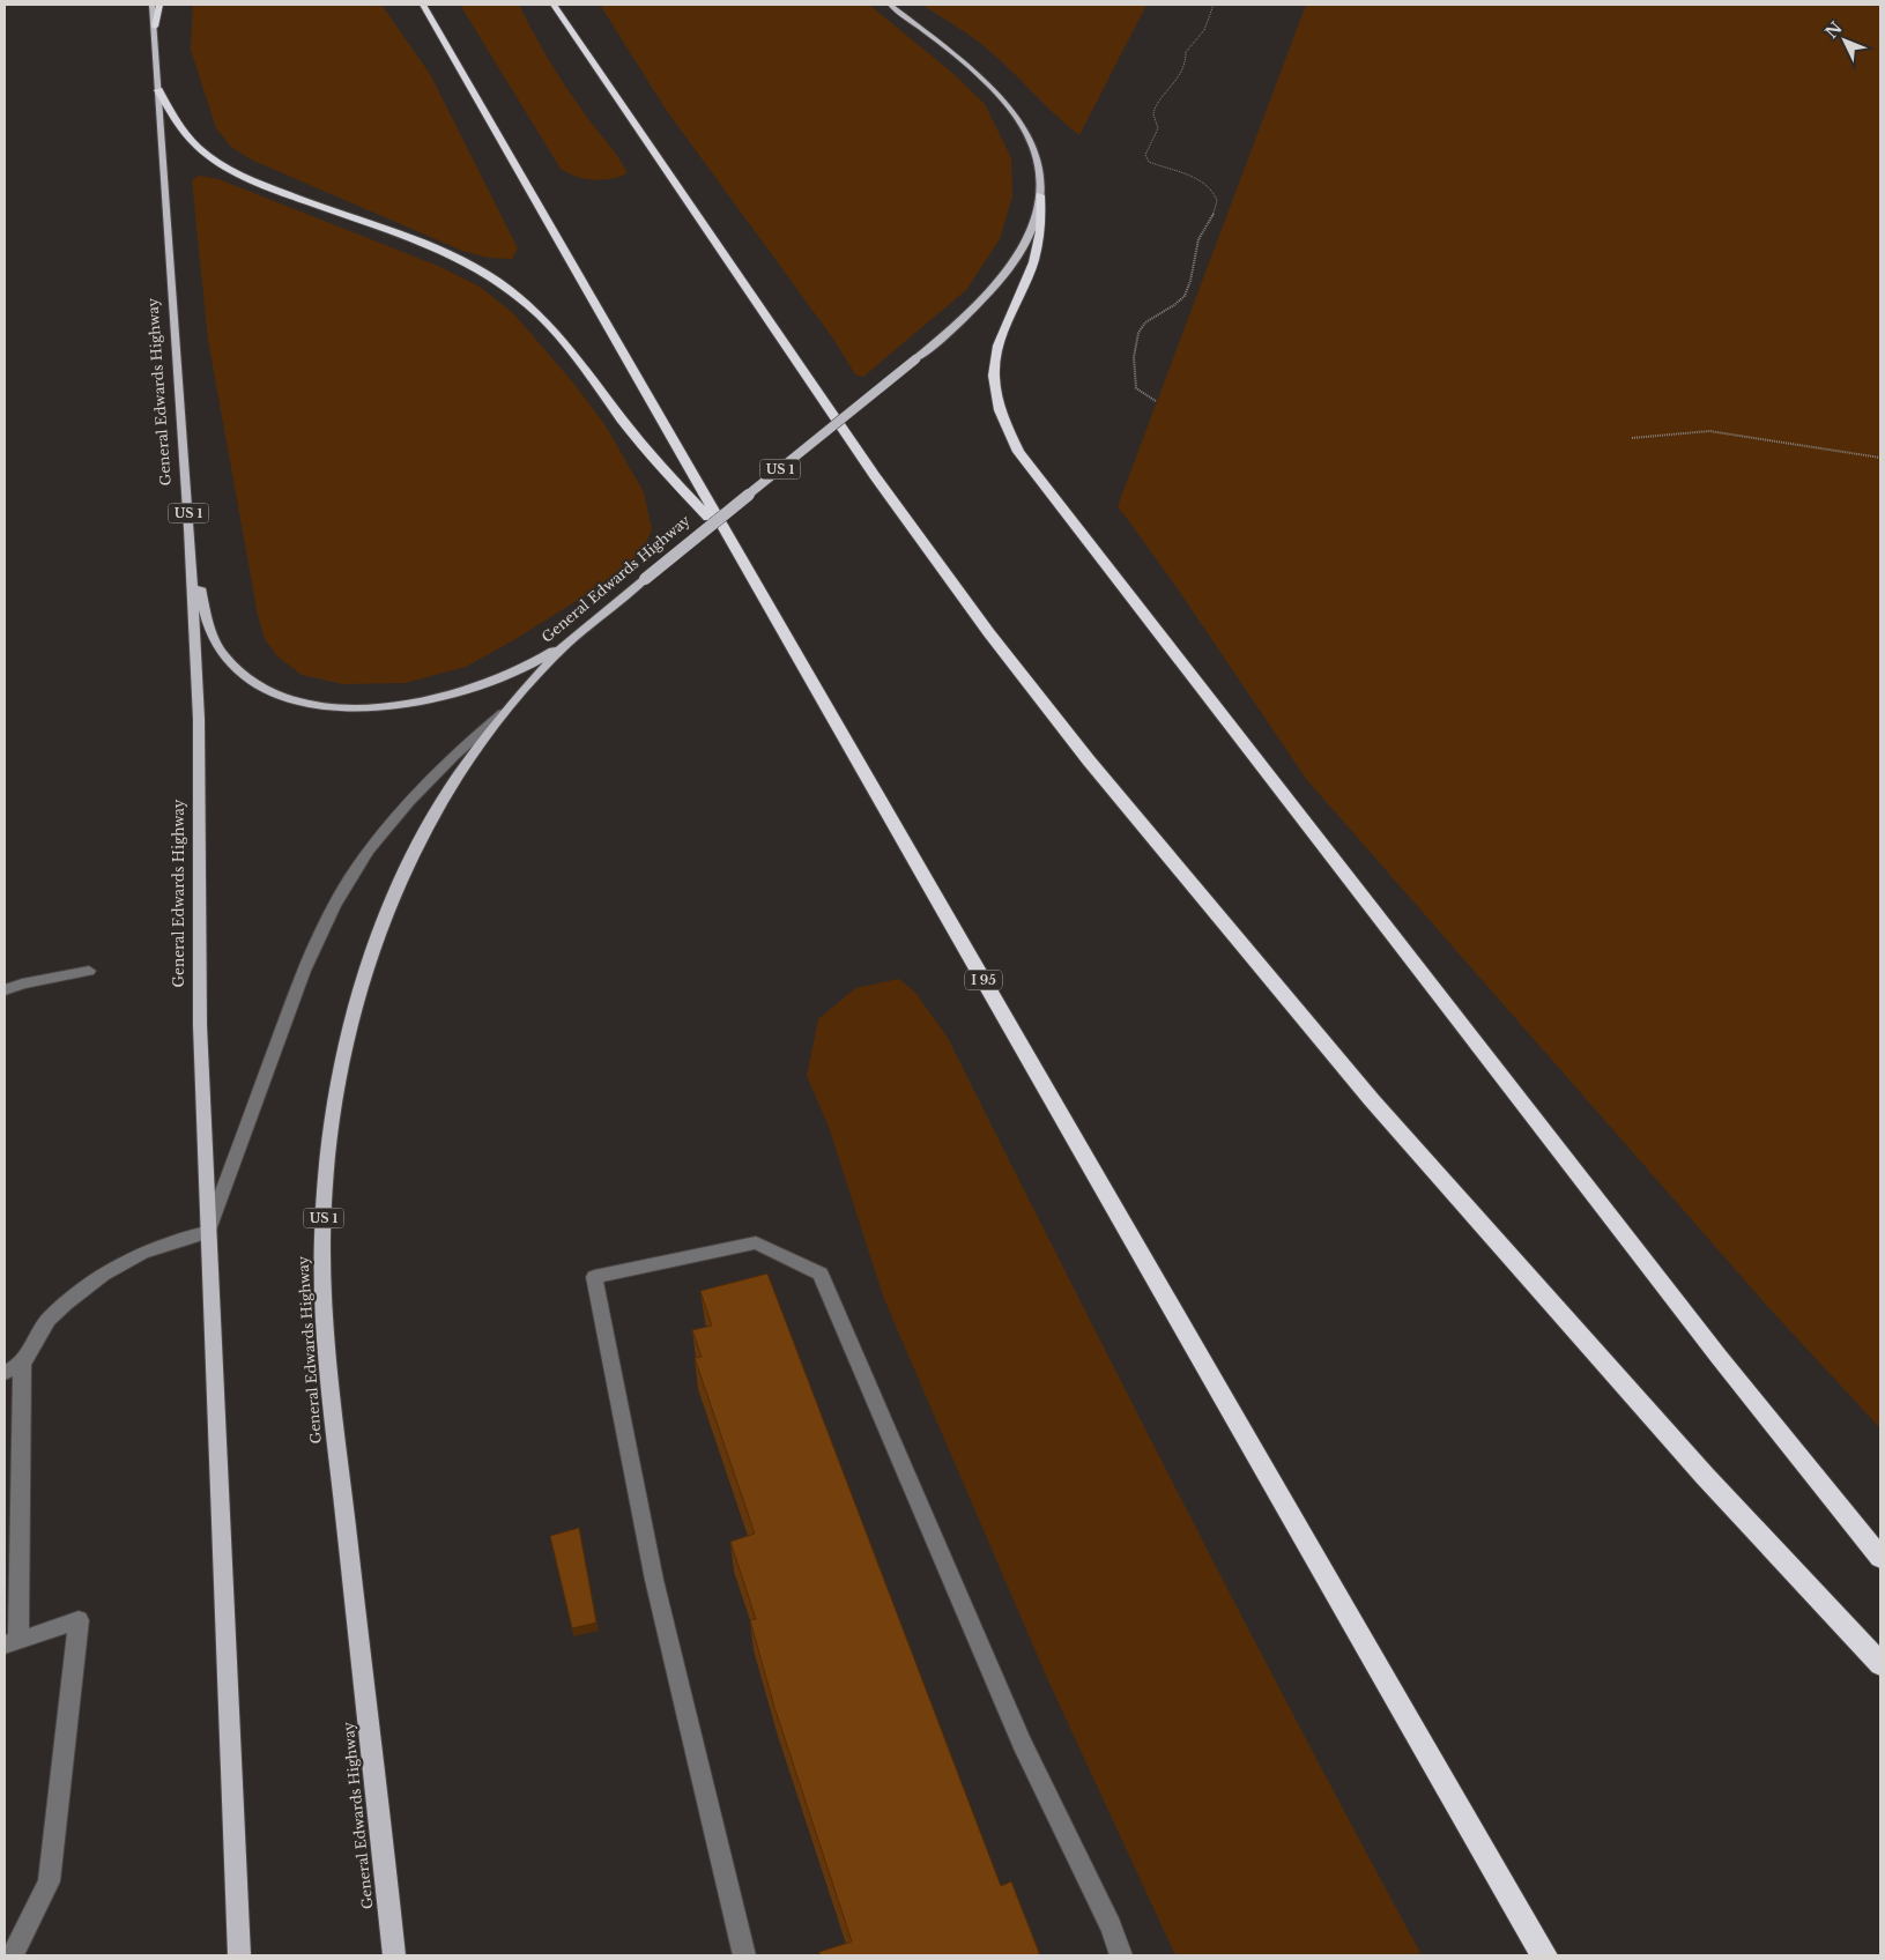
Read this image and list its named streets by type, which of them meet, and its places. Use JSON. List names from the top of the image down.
{
  "streets": {
    "highway": ["I 95"],
    "main road": ["General Edwards Highway", "US 1"]
  },
  "north": "top left"
}
